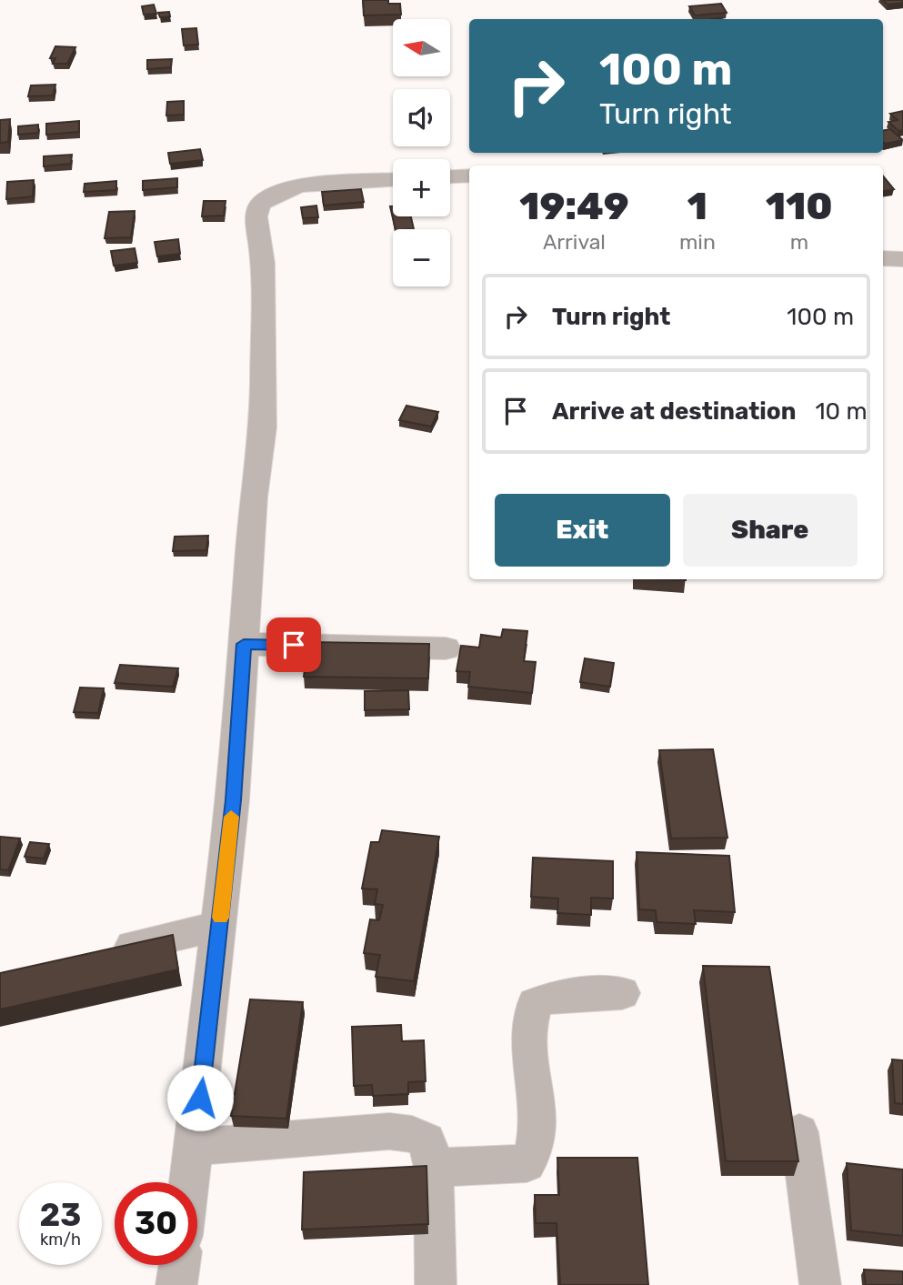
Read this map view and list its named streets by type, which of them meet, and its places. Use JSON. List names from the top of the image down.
{
  "north": "left",
  "page": {
    "map_buttons": ["+", "−"],
    "turn": ["100 m", "Turn right"],
    "eta": [
      "19:49",
      "Arrival",
      "1",
      "min",
      "110",
      "m"
    ],
    "list": [
      {
        "name": "Turn right",
        "value": "100 m"
      },
      {
        "name": "Arrive at destination",
        "value": "10 m"
      }
    ],
    "buttons": ["Exit", "Share"],
    "speed": "23 km/h",
    "limit": "30"
  }
}
